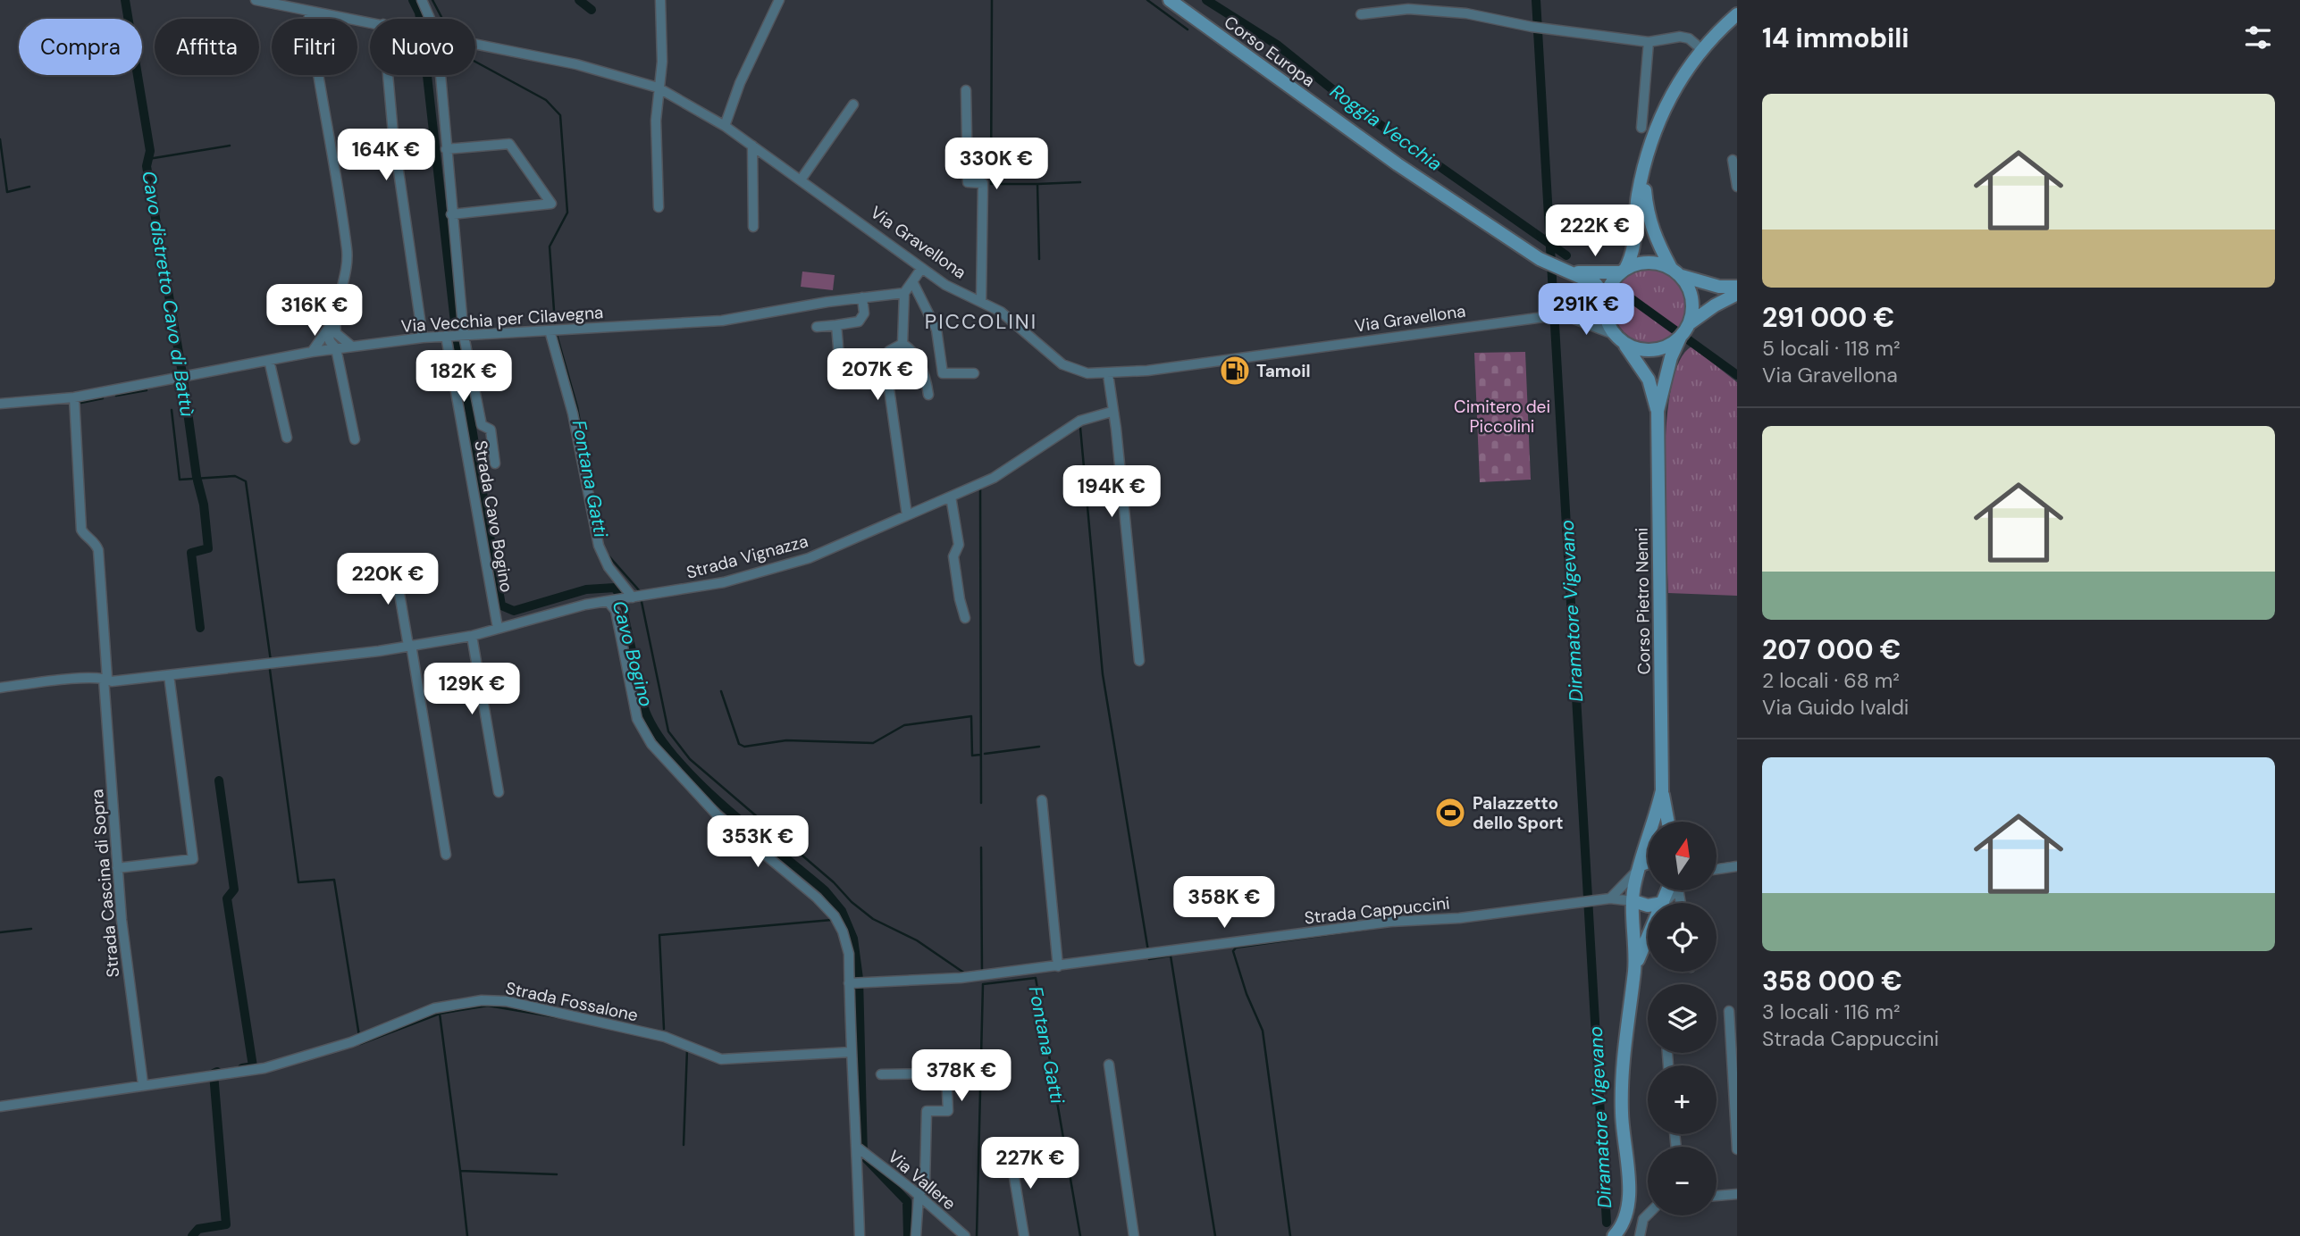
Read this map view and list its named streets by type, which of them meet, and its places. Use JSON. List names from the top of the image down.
{
  "streets": {
    "main road": ["Corso Europa", "Corso Pietro Nenni"],
    "street": [
      "Via Gravellona",
      "Via Vecchia per Cilavegna",
      "Strada Cavo Bogino",
      "Strada Vignazza",
      "Strada Cascina di Sopra",
      "Strada Cappuccini",
      "Strada Fossalone",
      "Via Vallere"
    ]
  },
  "crossings": [
    ["Corso Europa", "Via Gravellona"],
    ["Corso Europa", "Corso Pietro Nenni"],
    ["Via Gravellona", "Corso Pietro Nenni"],
    ["Via Vecchia per Cilavegna", "Strada Cavo Bogino"],
    ["Via Vecchia per Cilavegna", "Strada Cascina di Sopra"],
    ["Strada Cavo Bogino", "Strada Vignazza"],
    ["Strada Vignazza", "Strada Cascina di Sopra"],
    ["Corso Pietro Nenni", "Strada Cappuccini"],
    ["Strada Cascina di Sopra", "Strada Fossalone"]
  ],
  "districts": ["PICCOLINI"],
  "water": [
    "Roggia Vecchia",
    "Cavo distretto Cavo di Battù",
    "Fontana Gatti",
    "Diramatore Vigevano",
    "Cavo Bogino"
  ],
  "parks": ["Cimitero dei Piccolini"],
  "places": {
    "fuel station": ["Tamoil"],
    "sports": ["Palazzetto dello Sport"]
  },
  "north": "top",
  "page": {
    "heading": "14 immobili",
    "chip": [
      "Compra",
      "Affitta",
      "Filtri",
      "Nuovo"
    ],
    "list": [
      {
        "name": "291 000 €",
        "note": "5 locali · 118 m² · Via Gravellona"
      },
      {
        "name": "207 000 €",
        "note": "2 locali · 68 m² · Via Guido Ivaldi"
      },
      {
        "name": "358 000 €",
        "note": "3 locali · 116 m² · Strada Cappuccini"
      }
    ],
    "price": [
      "164K €",
      "330K €",
      "222K €",
      "291K €",
      "316K €",
      "207K €",
      "182K €",
      "194K €",
      "220K €",
      "129K €",
      "353K €",
      "358K €",
      "378K €",
      "227K €"
    ],
    "map_buttons": ["+", "−"]
  }
}
